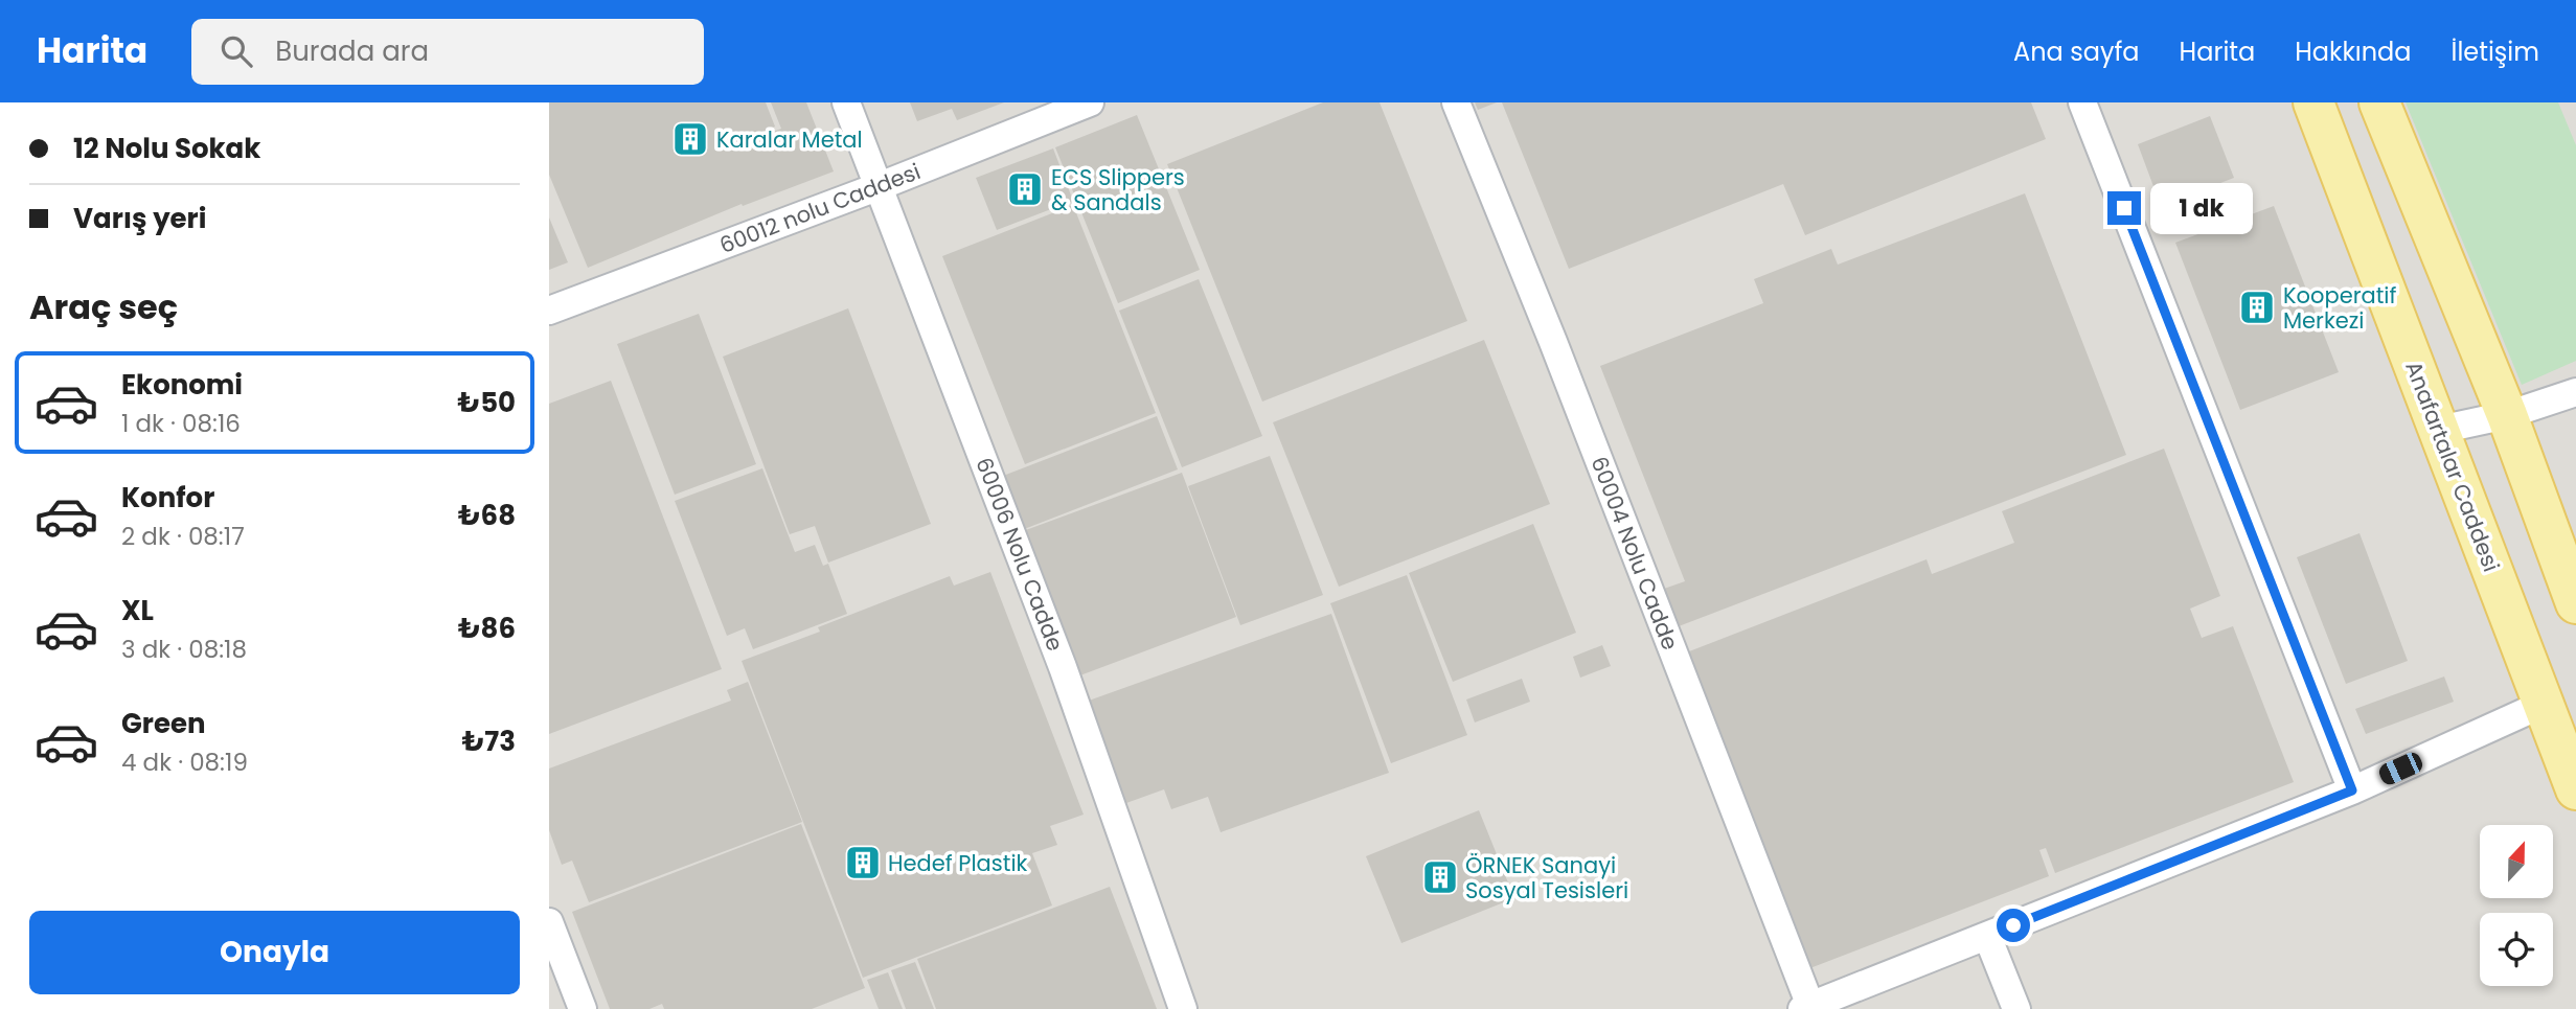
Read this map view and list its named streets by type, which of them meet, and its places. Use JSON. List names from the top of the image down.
{
  "streets": {
    "main road": ["Anafartalar Caddesi"],
    "street": ["60012 nolu Caddesi", "60004 Nolu Cadde", "60006 Nolu Cadde"]
  },
  "crossings": [
    ["60012 nolu Caddesi", "60006 Nolu Cadde"]
  ],
  "places": {
    "building": [
      "Karalar Metal",
      "ECS Slippers & Sandals",
      "Kooperatif Merkezi",
      "Hedef Plastik",
      "ÖRNEK Sanayi Sosyal Tesisleri"
    ]
  },
  "north": "top",
  "page": {
    "header": "Harita",
    "search": "Burada ara",
    "nav": [
      "Ana sayfa",
      "Harita",
      "Hakkında",
      "İletişim"
    ],
    "banner": ["12 Nolu Sokak", "Varış yeri"],
    "bubble": "1 dk",
    "heading": "Araç seç",
    "list": [
      {
        "name": "Ekonomi",
        "note": "1 dk · 08:16",
        "value": "₺50"
      },
      {
        "name": "Konfor",
        "note": "2 dk · 08:17",
        "value": "₺68"
      },
      {
        "name": "XL",
        "note": "3 dk · 08:18",
        "value": "₺86"
      },
      {
        "name": "Green",
        "note": "4 dk · 08:19",
        "value": "₺73"
      }
    ],
    "buttons": "Onayla"
  }
}
